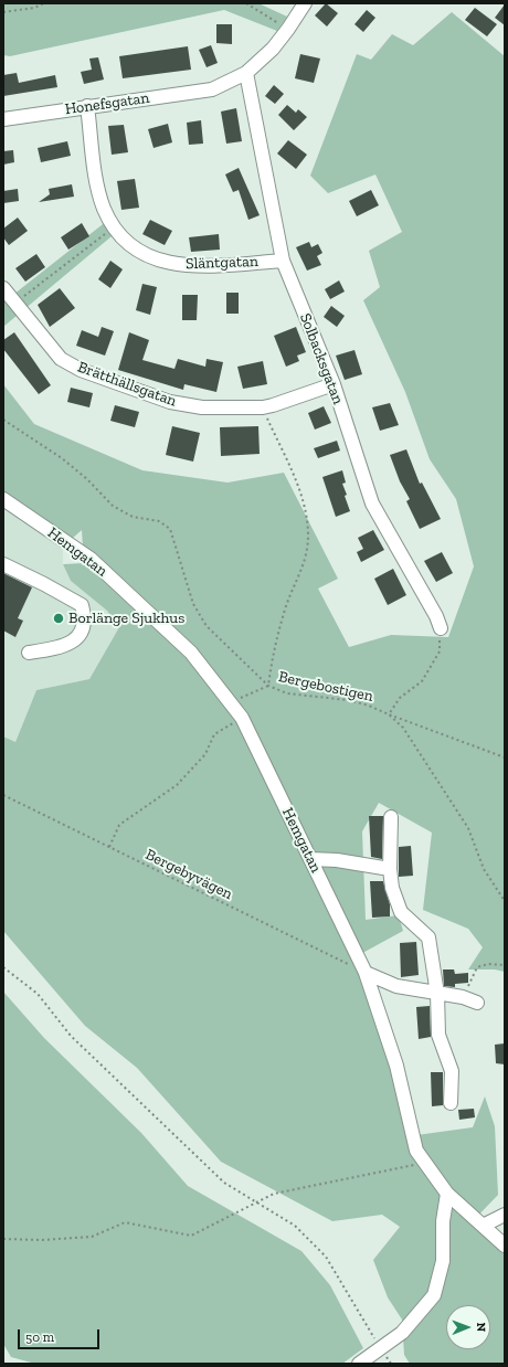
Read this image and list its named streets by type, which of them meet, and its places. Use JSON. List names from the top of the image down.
{
  "streets": {
    "street": [
      "Honefsgatan",
      "Släntgatan",
      "Solbacksgatan",
      "Brätthällsgatan",
      "Hemgatan"
    ],
    "path": ["Bergebostigen", "Bergebyvägen"]
  },
  "crossings": [
    ["Honefsgatan", "Släntgatan"],
    ["Honefsgatan", "Solbacksgatan"],
    ["Släntgatan", "Solbacksgatan"],
    ["Solbacksgatan", "Brätthällsgatan"],
    ["Hemgatan", "Bergebyvägen"]
  ],
  "places": ["Borlänge Sjukhus"],
  "scale_bar": "50 m",
  "north": "right"
}
